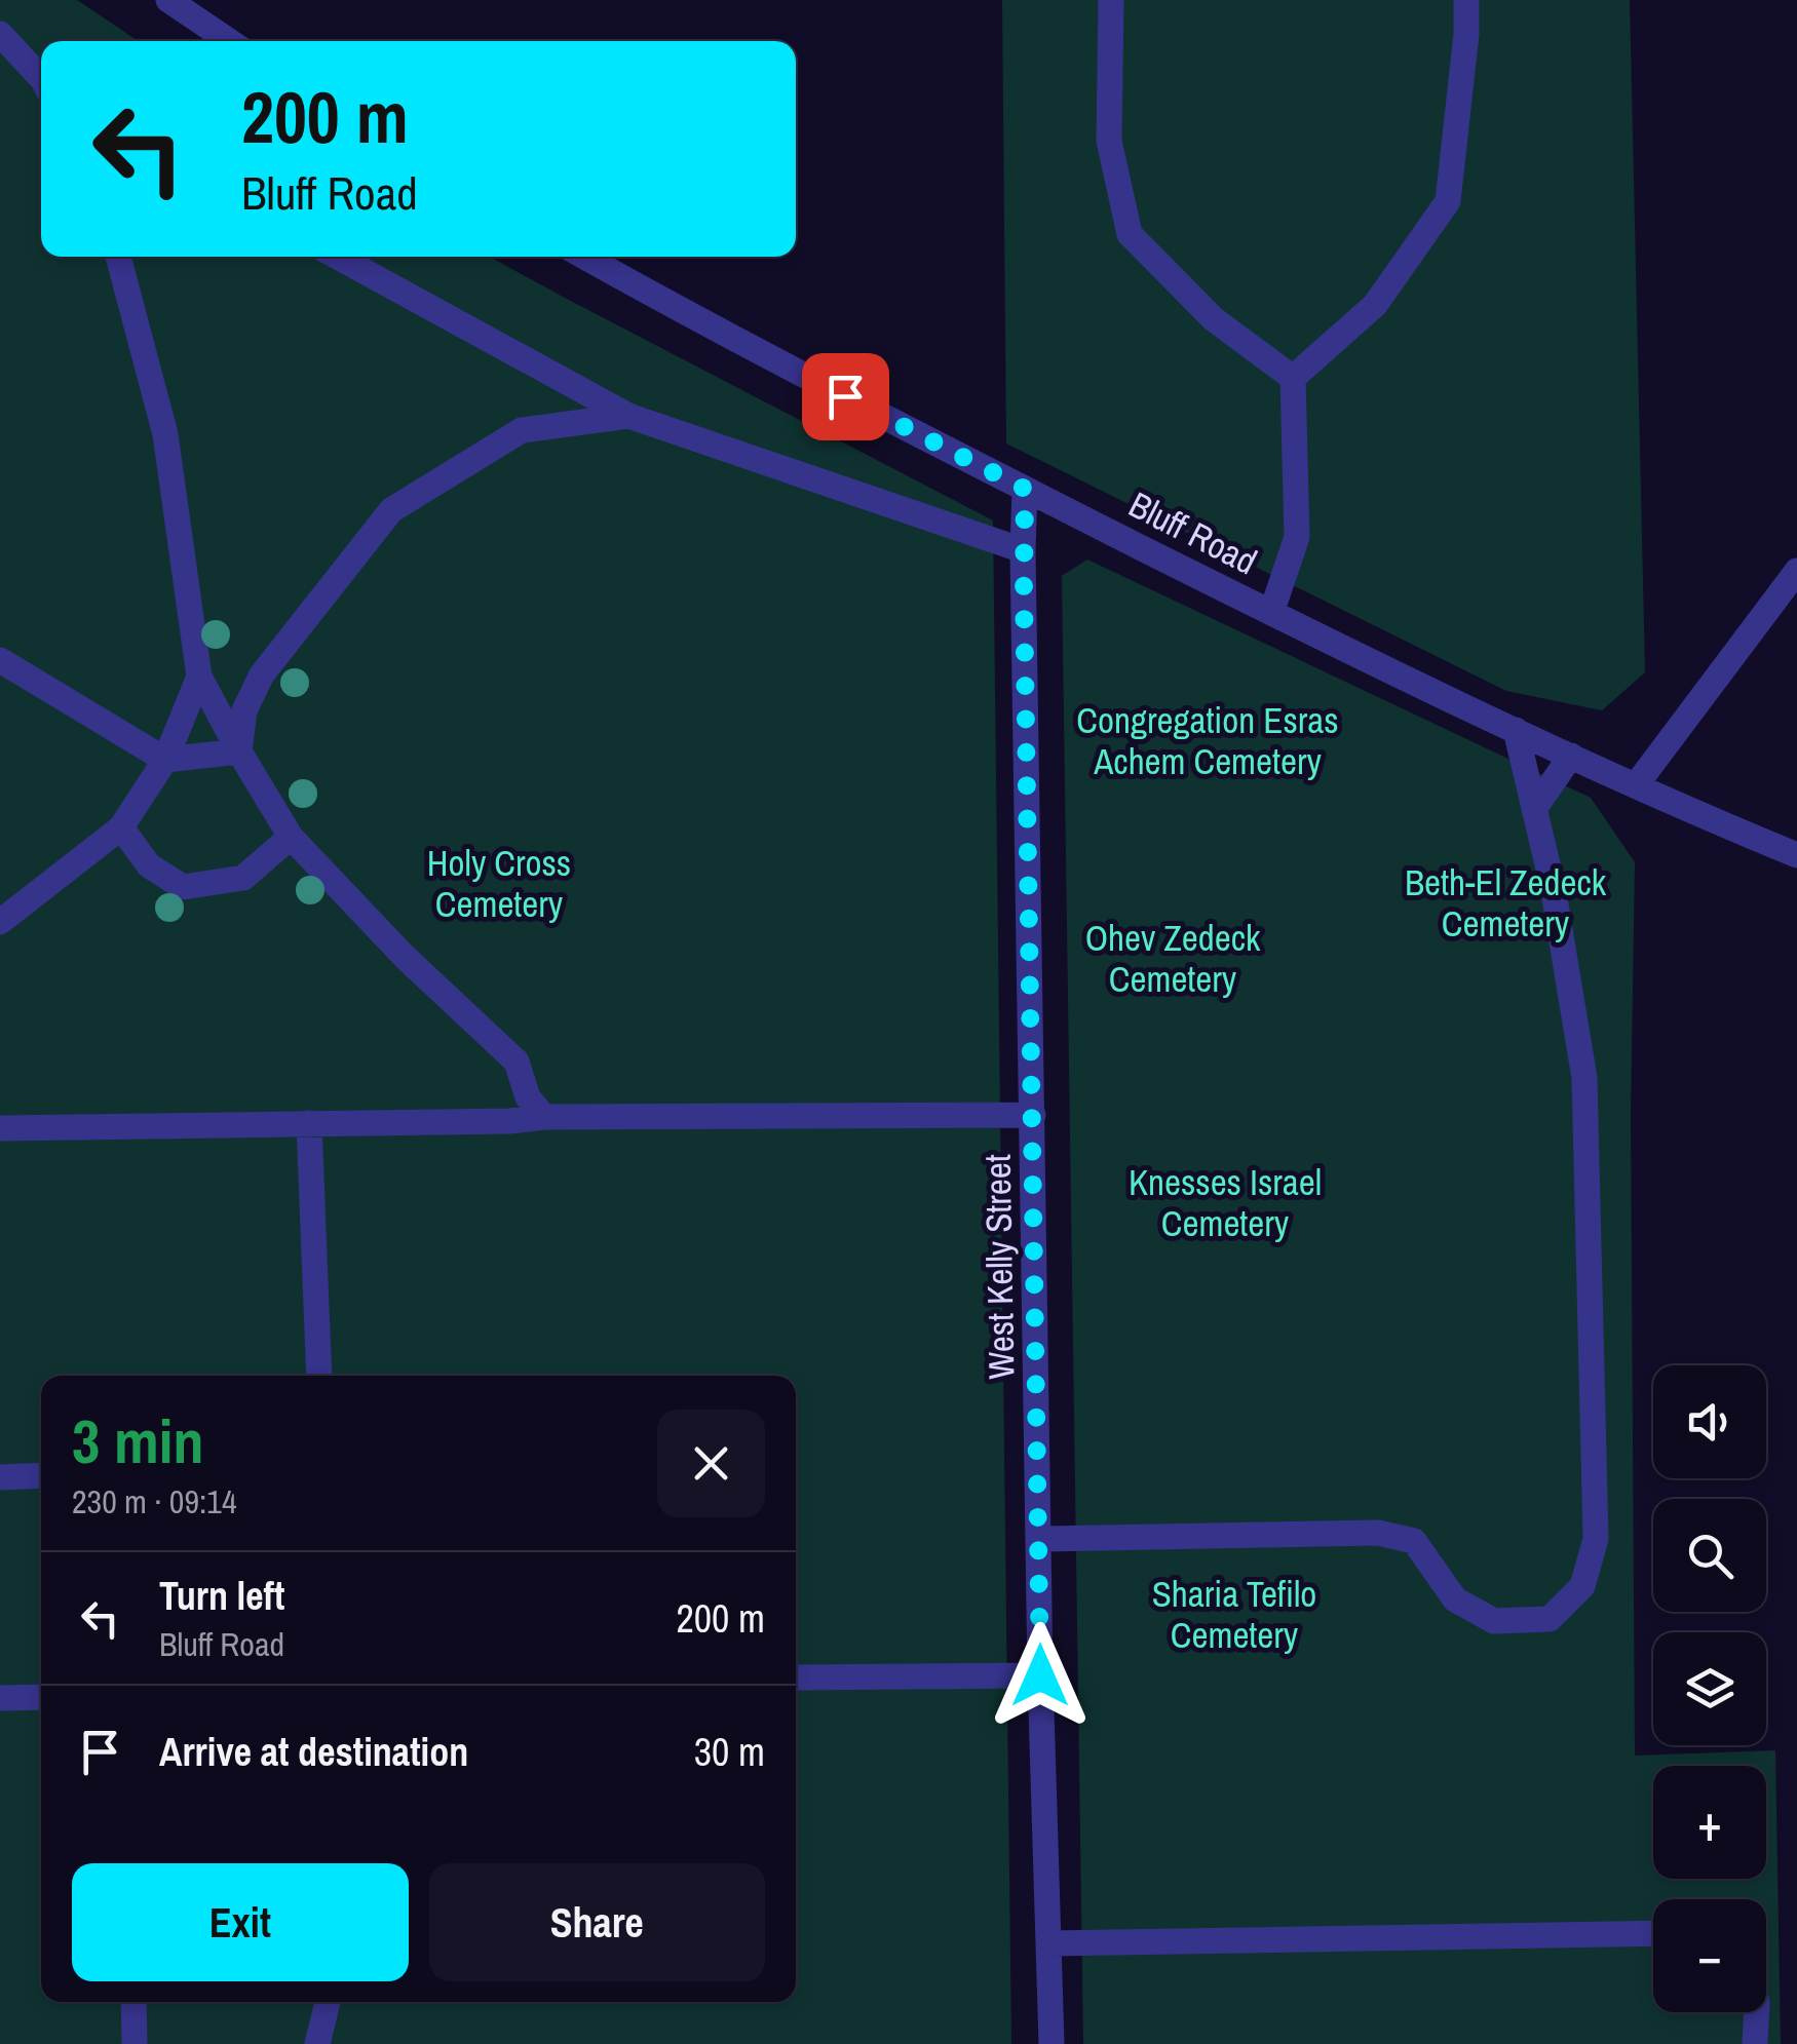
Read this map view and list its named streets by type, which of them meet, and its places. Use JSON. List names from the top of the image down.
{
  "streets": {
    "street": ["Bluff Road", "West Kelly Street"]
  },
  "crossings": [
    ["Bluff Road", "West Kelly Street"]
  ],
  "parks": [
    "Congregation Esras Achem Cemetery",
    "Holy Cross Cemetery",
    "Beth-El Zedeck Cemetery",
    "Ohev Zedeck Cemetery",
    "Knesses Israel Cemetery",
    "Sharia Tefilo Cemetery"
  ],
  "page": {
    "turn": ["200 m", "Bluff Road"],
    "map_buttons": ["+", "−"],
    "heading": ["3 min", "230 m · 09:14"],
    "list": [
      {
        "name": "Turn left",
        "note": "Bluff Road",
        "value": "200 m"
      },
      {
        "name": "Arrive at destination",
        "value": "30 m"
      }
    ],
    "buttons": ["Exit", "Share"]
  }
}
